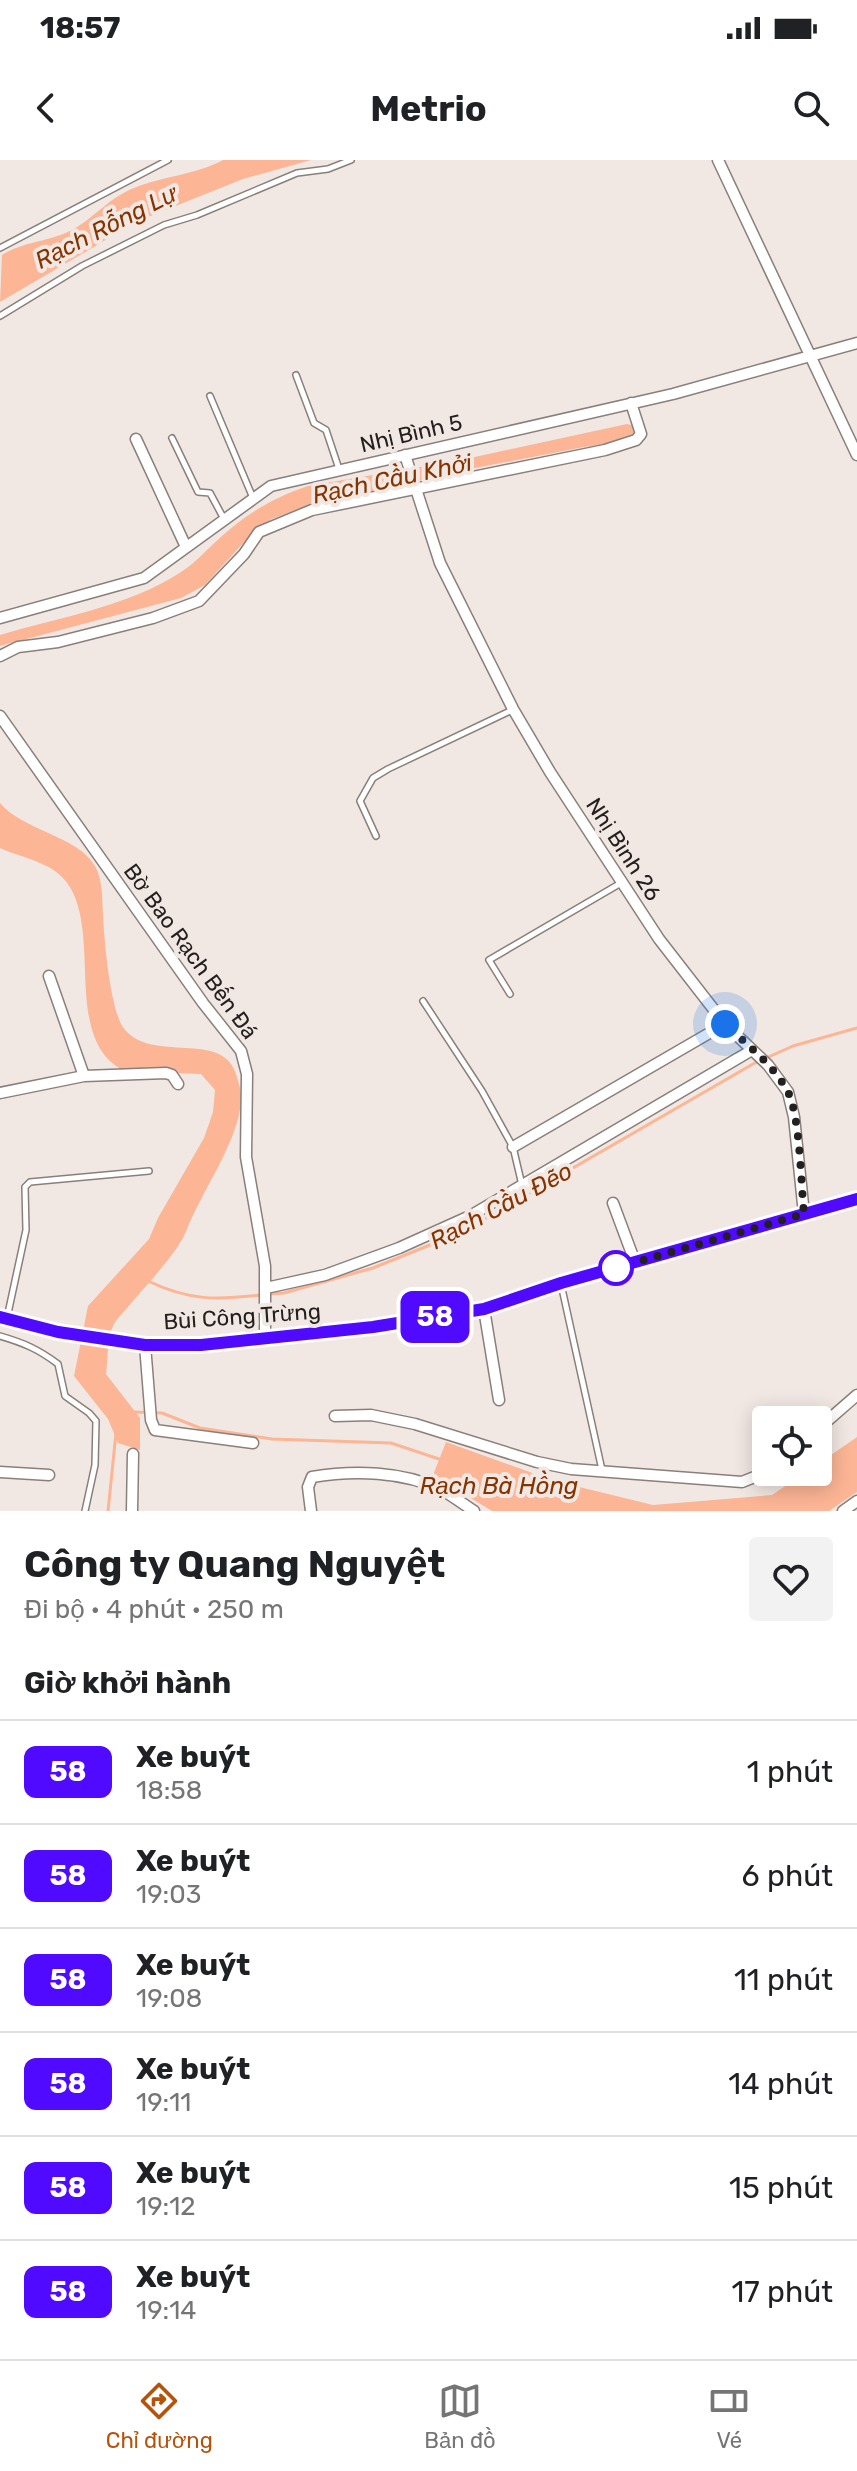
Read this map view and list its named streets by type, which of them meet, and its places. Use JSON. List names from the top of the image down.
{
  "streets": {
    "street": [
      "Nhị Bình 5",
      "Nhị Bình 26",
      "Bờ Bao Rạch Bến Đá",
      "Bùi Công Trừng"
    ]
  },
  "crossings": [
    ["Nhị Bình 5", "Nhị Bình 26"],
    ["Nhị Bình 26", "Bùi Công Trừng"],
    ["Bờ Bao Rạch Bến Đá", "Bùi Công Trừng"]
  ],
  "water": [
    "Rạch Rỗng Lự",
    "Rạch Cầu Khởi",
    "Rạch Cầu Đẽo",
    "Rạch Bà Hồng"
  ],
  "lines": ["bus line 58"],
  "page": {
    "status": "18:57",
    "header": "Metrio",
    "on_map": "58",
    "heading": [
      ["Công ty Quang Nguyệt", "Đi bộ · 4 phút · 250 m"],
      "Giờ khởi hành"
    ],
    "list": [
      {
        "mark": "58",
        "name": "Xe buýt",
        "note": "18:58",
        "value": "1 phút"
      },
      {
        "mark": "58",
        "name": "Xe buýt",
        "note": "19:03",
        "value": "6 phút"
      },
      {
        "mark": "58",
        "name": "Xe buýt",
        "note": "19:08",
        "value": "11 phút"
      },
      {
        "mark": "58",
        "name": "Xe buýt",
        "note": "19:11",
        "value": "14 phút"
      },
      {
        "mark": "58",
        "name": "Xe buýt",
        "note": "19:12",
        "value": "15 phút"
      },
      {
        "mark": "58",
        "name": "Xe buýt",
        "note": "19:14",
        "value": "17 phút"
      }
    ],
    "tabs": ["Chỉ đường", "Bản đồ", "Vé"]
  }
}
